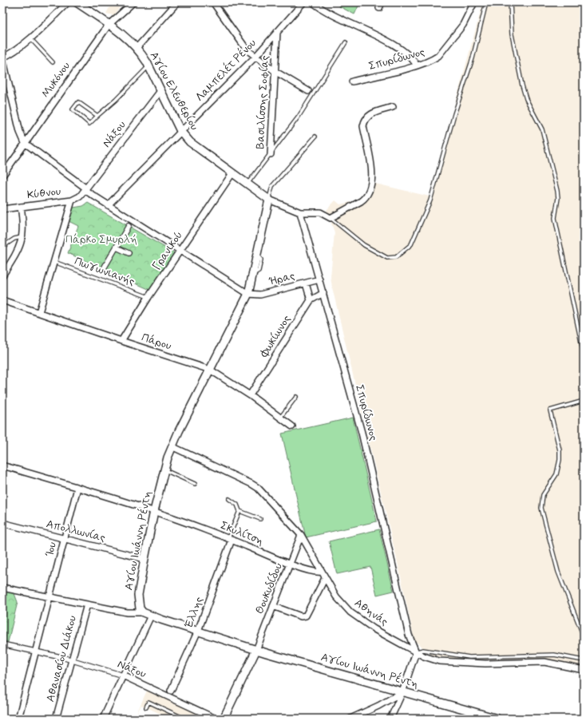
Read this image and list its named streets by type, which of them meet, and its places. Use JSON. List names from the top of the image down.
{
  "streets": {
    "street": [
      "Σπυρίδωνος",
      "Λαμπελέτ Ρένου",
      "Μυκόνου",
      "Αγίου Ελευθερίου",
      "Βασιλίσσης Σοφίας",
      "Νάξου",
      "Κύθνου",
      "Γρανικού",
      "Ήρας",
      "Φωκίωνος",
      "Πάρου",
      "Απολλωνίας",
      "Σκυλίτση",
      "Αγίου Ιωάννη Ρέντη",
      "Ίου",
      "Θουκυδίδου",
      "Έλλης",
      "Αθηνάς",
      "Αθανασίου Διάκου"
    ],
    "lane": ["Πωγωνιανής"]
  },
  "crossings": [
    ["Σπυρίδωνος", "Ήρας"],
    ["Σπυρίδωνος", "Φωκίωνος"],
    ["Σπυρίδωνος", "Αθηνάς"],
    ["Λαμπελέτ Ρένου", "Αγίου Ελευθερίου"],
    ["Λαμπελέτ Ρένου", "Βασιλίσσης Σοφίας"],
    ["Μυκόνου", "Αγίου Ελευθερίου"],
    ["Αγίου Ελευθερίου", "Βασιλίσσης Σοφίας"],
    ["Αγίου Ελευθερίου", "Νάξου"],
    ["Αγίου Ελευθερίου", "Γρανικού"],
    ["Αγίου Ελευθερίου", "Αγίου Ιωάννη Ρέντη"],
    ["Νάξου", "Κύθνου"],
    ["Νάξου", "Ίου"],
    ["Νάξου", "Αθανασίου Διάκου"],
    ["Γρανικού", "Πωγωνιανής"],
    ["Γρανικού", "Πάρου"],
    ["Ήρας", "Αγίου Ιωάννη Ρέντη"],
    ["Φωκίωνος", "Πάρου"],
    ["Πάρου", "Αγίου Ιωάννη Ρέντη"],
    ["Απολλωνίας", "Αγίου Ιωάννη Ρέντη"],
    ["Απολλωνίας", "Ίου"],
    ["Σκυλίτση", "Αγίου Ιωάννη Ρέντη"],
    ["Σκυλίτση", "Ίου"],
    ["Σκυλίτση", "Θουκυδίδου"],
    ["Σκυλίτση", "Έλλης"],
    ["Σκυλίτση", "Αθηνάς"],
    ["Αγίου Ιωάννη Ρέντη", "Θουκυδίδου"],
    ["Αγίου Ιωάννη Ρέντη", "Έλλης"],
    ["Αγίου Ιωάννη Ρέντη", "Αθηνάς"],
    ["Θουκυδίδου", "Αθηνάς"]
  ],
  "parks": ["Πάρκο Σµυρλή"]
}
